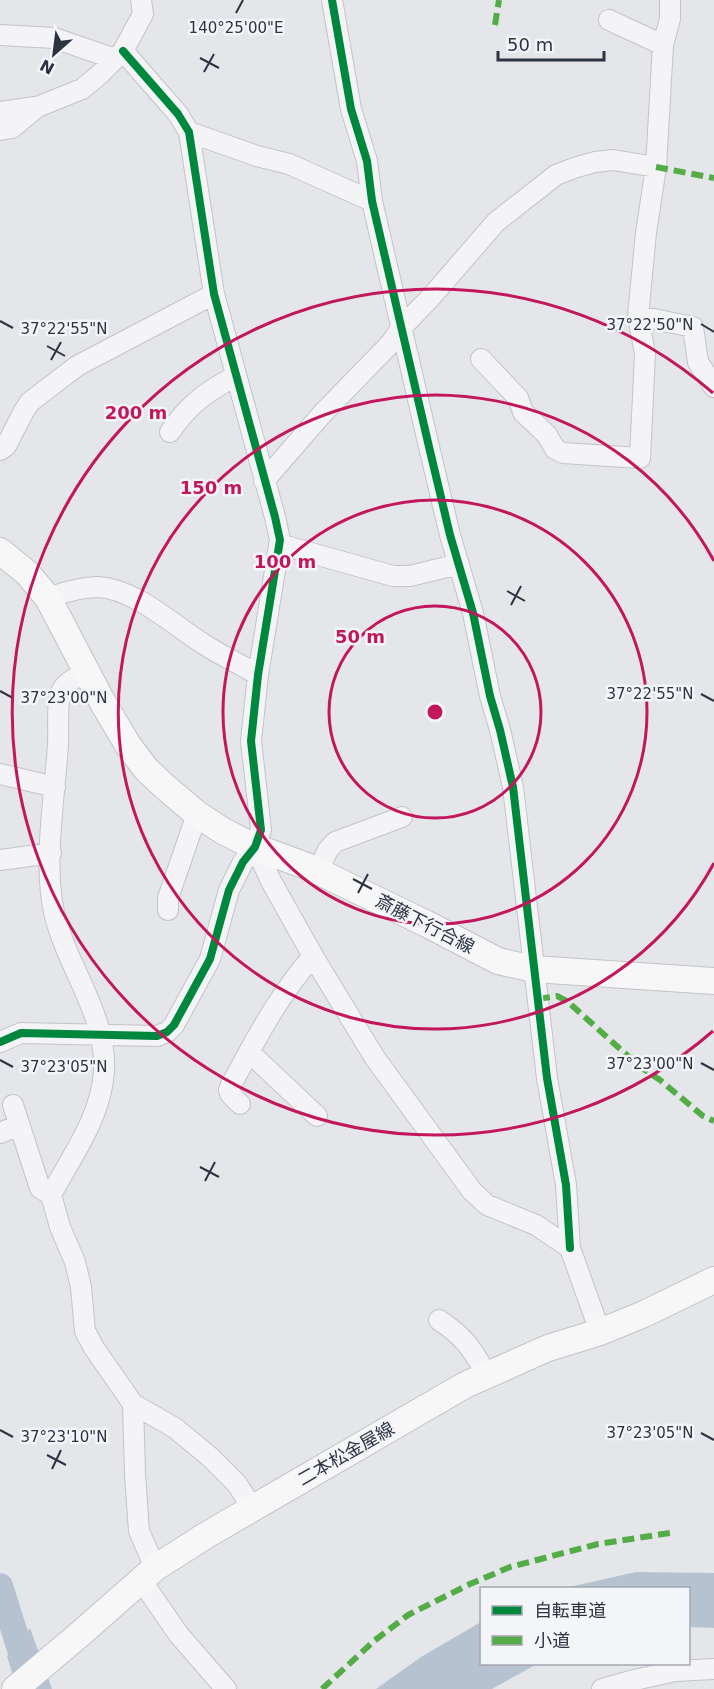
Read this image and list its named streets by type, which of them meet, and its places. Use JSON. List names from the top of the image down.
{
  "streets": {
    "main road": ["斎藤下行合線", "二本松金屋線"]
  },
  "legend": ["自転車道", "小道"],
  "scale_bar": "50 m",
  "north": "bottom left",
  "coordinates": [
    "140°25'00\"E",
    "37°22'50\"N",
    "37°22'55\"N",
    "37°23'00\"N",
    "37°23'05\"N",
    "37°23'10\"N"
  ],
  "rings": [
    "200 m",
    "150 m",
    "100 m",
    "50 m"
  ]
}
